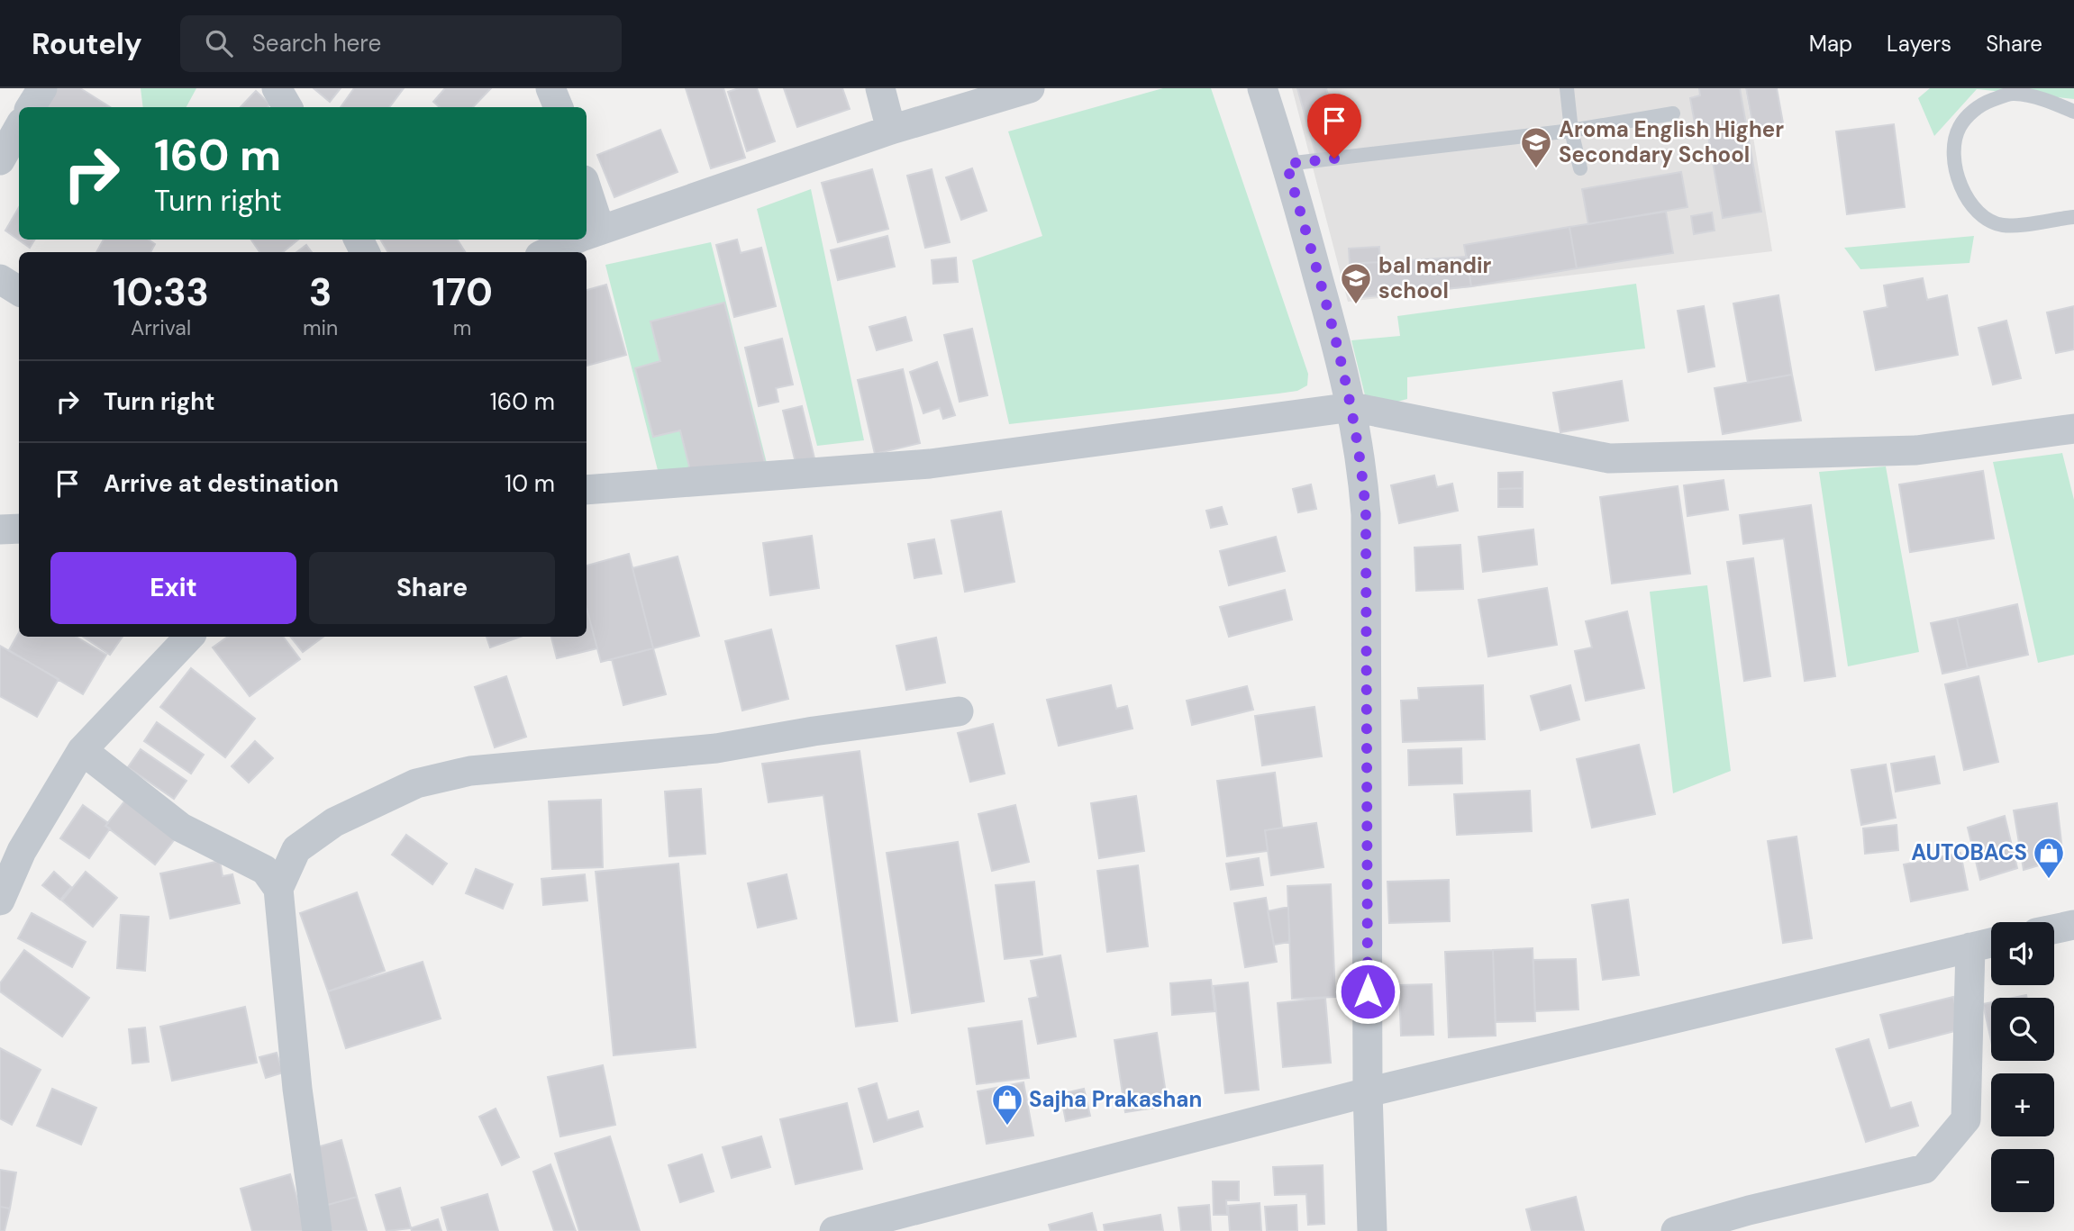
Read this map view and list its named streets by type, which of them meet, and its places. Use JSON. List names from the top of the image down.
{
  "places": {
    "school or university": ["Aroma English Higher Secondary School", "bal mandir school"],
    "shop": ["AUTOBACS", "Sajha Prakashan"]
  },
  "page": {
    "header": "Routely",
    "search": "Search here",
    "nav": ["Map", "Layers", "Share"],
    "turn": ["160 m", "Turn right"],
    "eta": [
      "10:33",
      "Arrival",
      "3",
      "min",
      "170",
      "m"
    ],
    "list": [
      {
        "name": "Turn right",
        "value": "160 m"
      },
      {
        "name": "Arrive at destination",
        "value": "10 m"
      }
    ],
    "buttons": ["Exit", "Share"],
    "map_buttons": ["+", "−"]
  }
}
